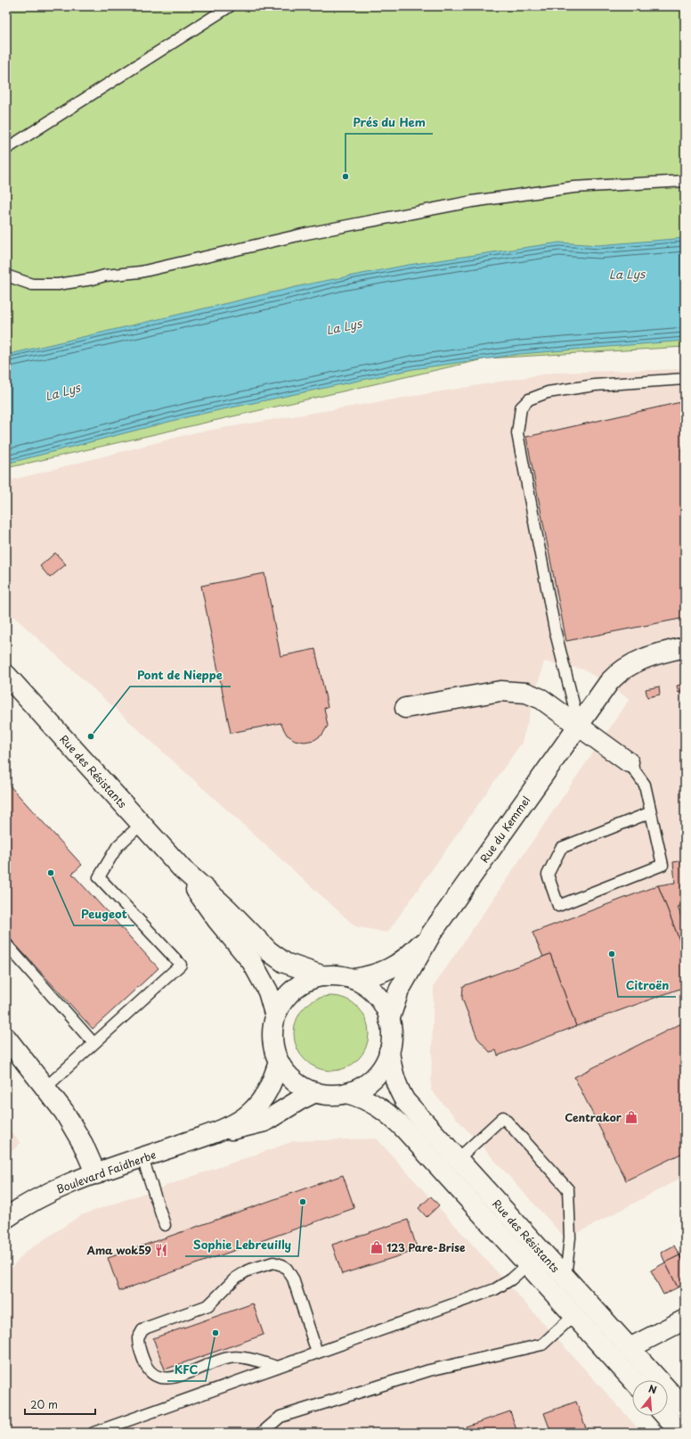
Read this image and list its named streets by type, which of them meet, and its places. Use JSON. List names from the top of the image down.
{
  "streets": {
    "main road": ["Rue des Résistants", "Rue du Kemmel", "Boulevard Faidherbe"]
  },
  "crossings": [
    ["Rue des Résistants", "Rue du Kemmel"],
    ["Rue des Résistants", "Boulevard Faidherbe"],
    ["Rue du Kemmel", "Boulevard Faidherbe"]
  ],
  "water": ["La Lys"],
  "places": {
    "other": [
      "Prés du Hem",
      "Pont de Nieppe",
      "Peugeot",
      "Citroën",
      "Sophie Lebreuilly",
      "KFC"
    ],
    "shop": ["Centrakor", "123 Pare-Brise"],
    "restaurant": ["Ama wok59"]
  },
  "scale_bar": "20 m",
  "north": "top"
}
